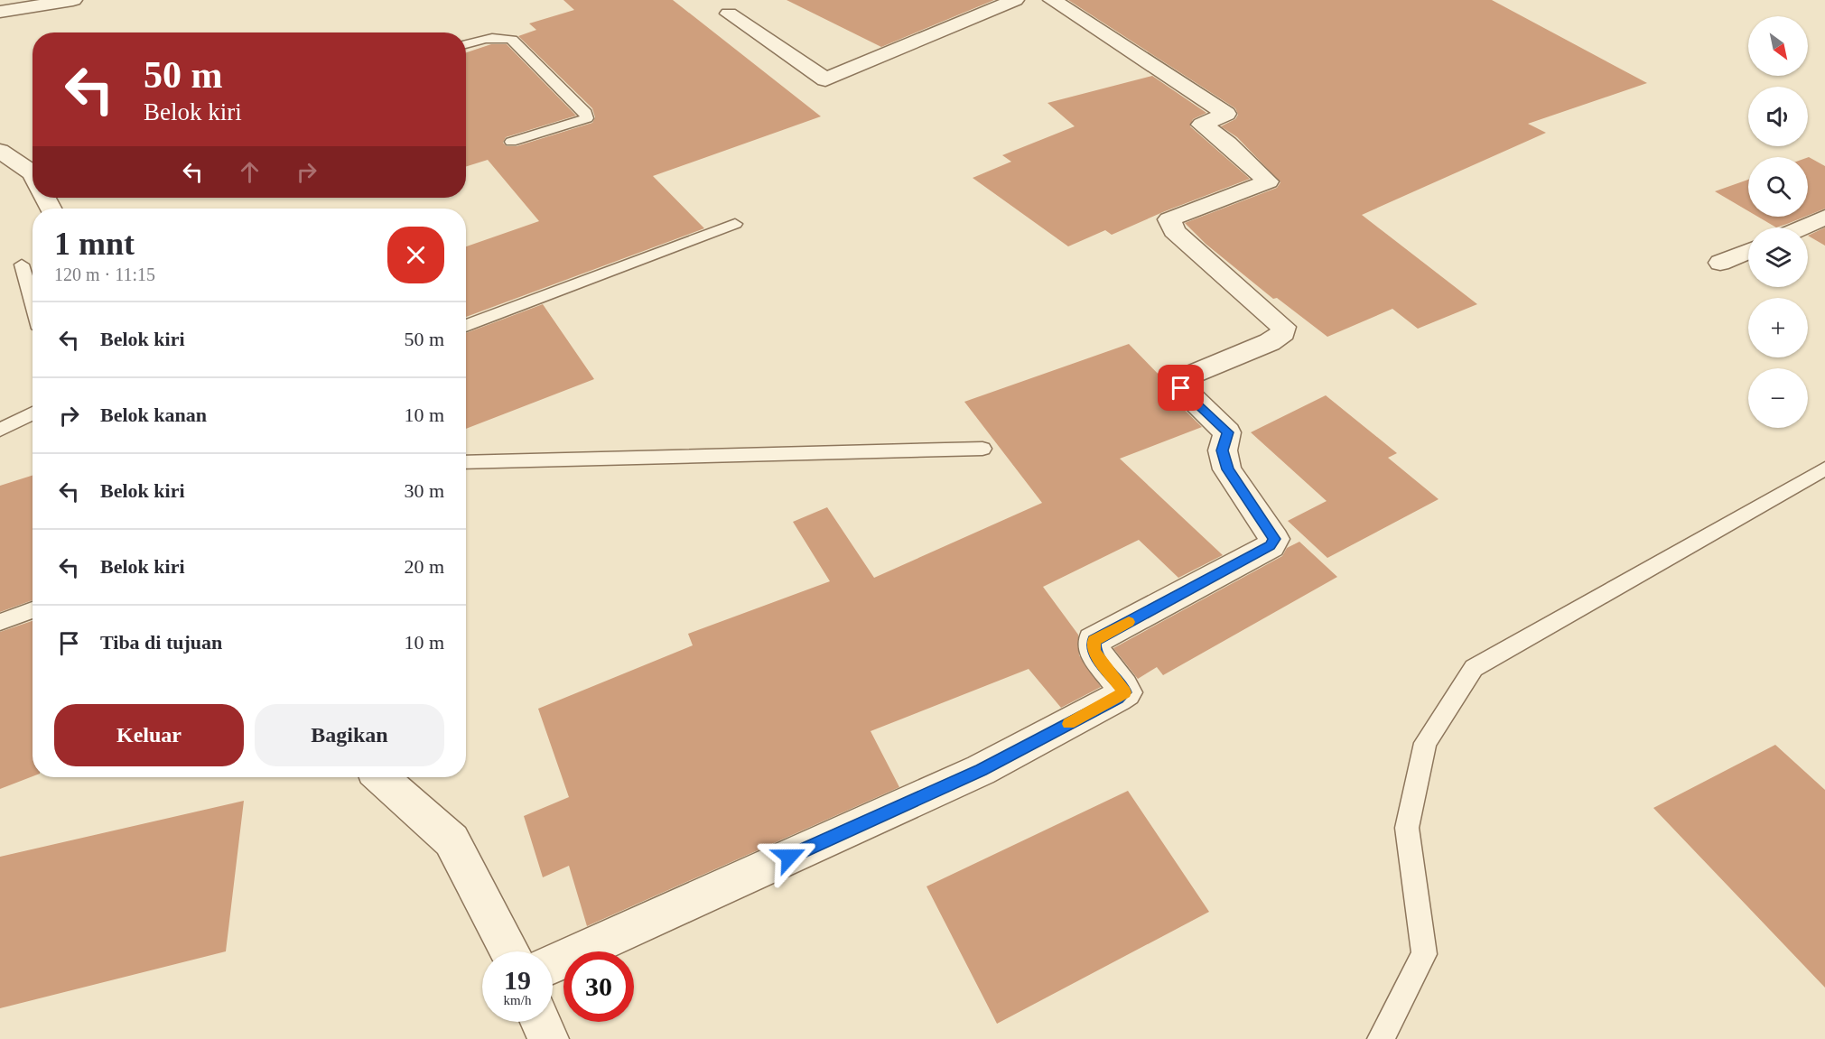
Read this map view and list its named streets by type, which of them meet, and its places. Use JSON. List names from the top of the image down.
{
  "north": "bottom right",
  "page": {
    "map_buttons": ["+", "−"],
    "turn": ["50 m", "Belok kiri"],
    "heading": ["1 mnt", "120 m · 11:15"],
    "list": [
      {
        "name": "Belok kiri",
        "value": "50 m"
      },
      {
        "name": "Belok kanan",
        "value": "10 m"
      },
      {
        "name": "Belok kiri",
        "value": "30 m"
      },
      {
        "name": "Belok kiri",
        "value": "20 m"
      },
      {
        "name": "Tiba di tujuan",
        "value": "10 m"
      }
    ],
    "buttons": ["Keluar", "Bagikan"],
    "speed": "19 km/h",
    "limit": "30"
  }
}
